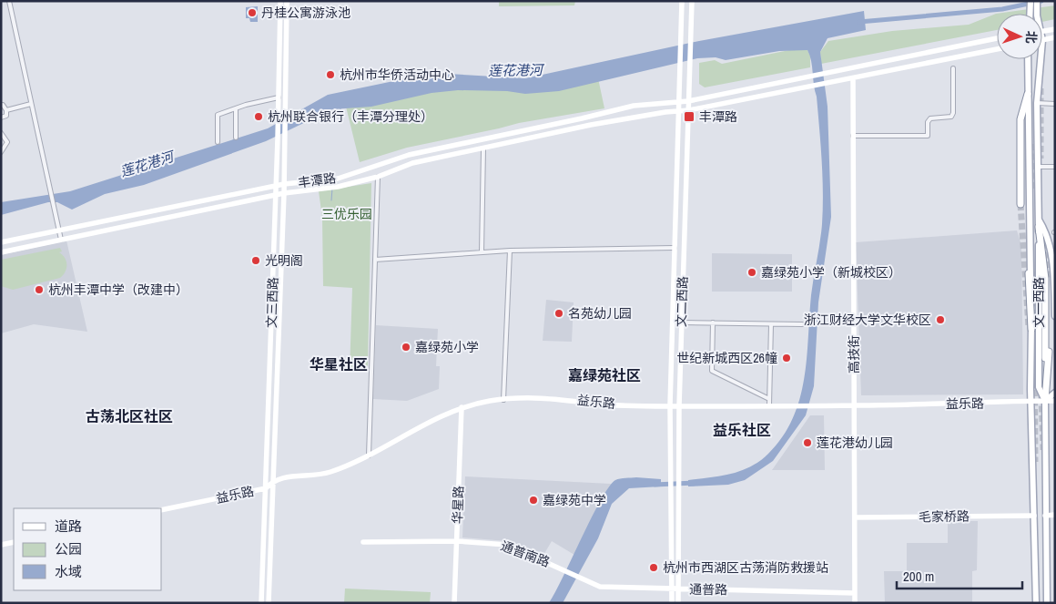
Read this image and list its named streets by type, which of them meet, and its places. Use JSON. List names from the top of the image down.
{
  "streets": {
    "main road": [
      "丰潭路",
      "文二西路",
      "文三西路",
      "文一西路",
      "高技街",
      "益乐路",
      "华星路",
      "毛家桥路",
      "通普南路",
      "通普路"
    ]
  },
  "crossings": [
    ["丰潭路", "文二西路"],
    ["丰潭路", "文三西路"],
    ["丰潭路", "高技街"],
    ["文二西路", "益乐路"],
    ["文二西路", "通普路"],
    ["文三西路", "益乐路"],
    ["文一西路", "益乐路"],
    ["文一西路", "毛家桥路"],
    ["高技街", "益乐路"],
    ["高技街", "毛家桥路"],
    ["高技街", "通普路"],
    ["益乐路", "华星路"],
    ["华星路", "通普南路"],
    ["通普南路", "通普路"]
  ],
  "districts": [
    "华星社区",
    "嘉绿苑社区",
    "古荡北区社区",
    "益乐社区"
  ],
  "water": ["莲花港河"],
  "parks": ["三优乐园"],
  "places": {
    "other": [
      "丹桂公寓游泳池",
      "杭州市华侨活动中心",
      "杭州联合银行（丰潭分理处）",
      "光明阁",
      "嘉绿苑小学（新城校区）",
      "杭州丰潭中学（改建中）",
      "名苑幼儿园",
      "浙江财经大学文华校区",
      "嘉绿苑小学",
      "世纪新城西区26幢",
      "莲花港幼儿园",
      "嘉绿苑中学",
      "杭州市西湖区古荡消防救援站"
    ],
    "transit": ["丰潭路"]
  },
  "legend": ["道路", "公园", "水域"],
  "scale_bar": "200 m",
  "north": "right"
}
